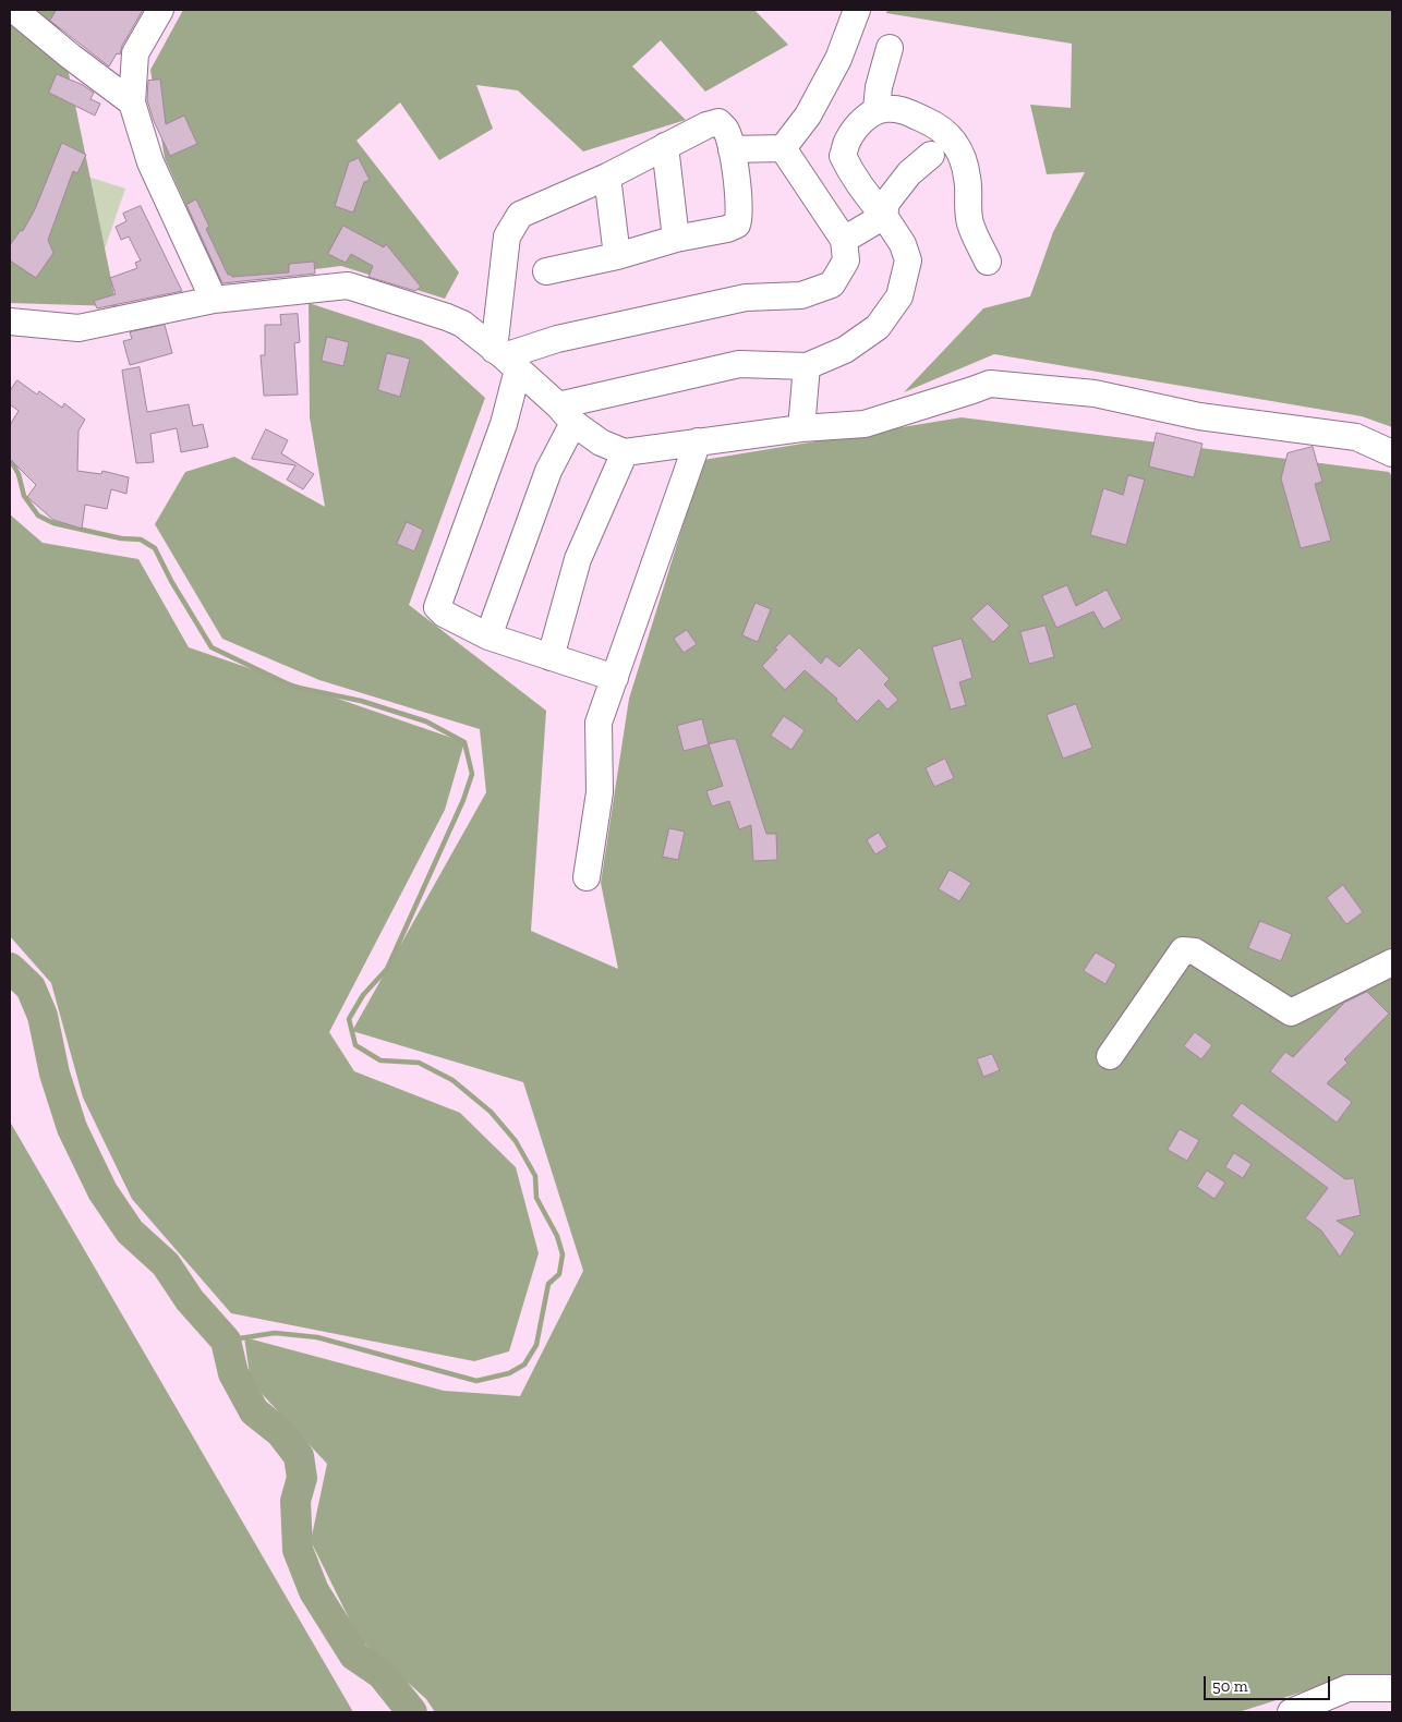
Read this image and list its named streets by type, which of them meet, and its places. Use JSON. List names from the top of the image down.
{
  "scale_bar": "50 m"
}
